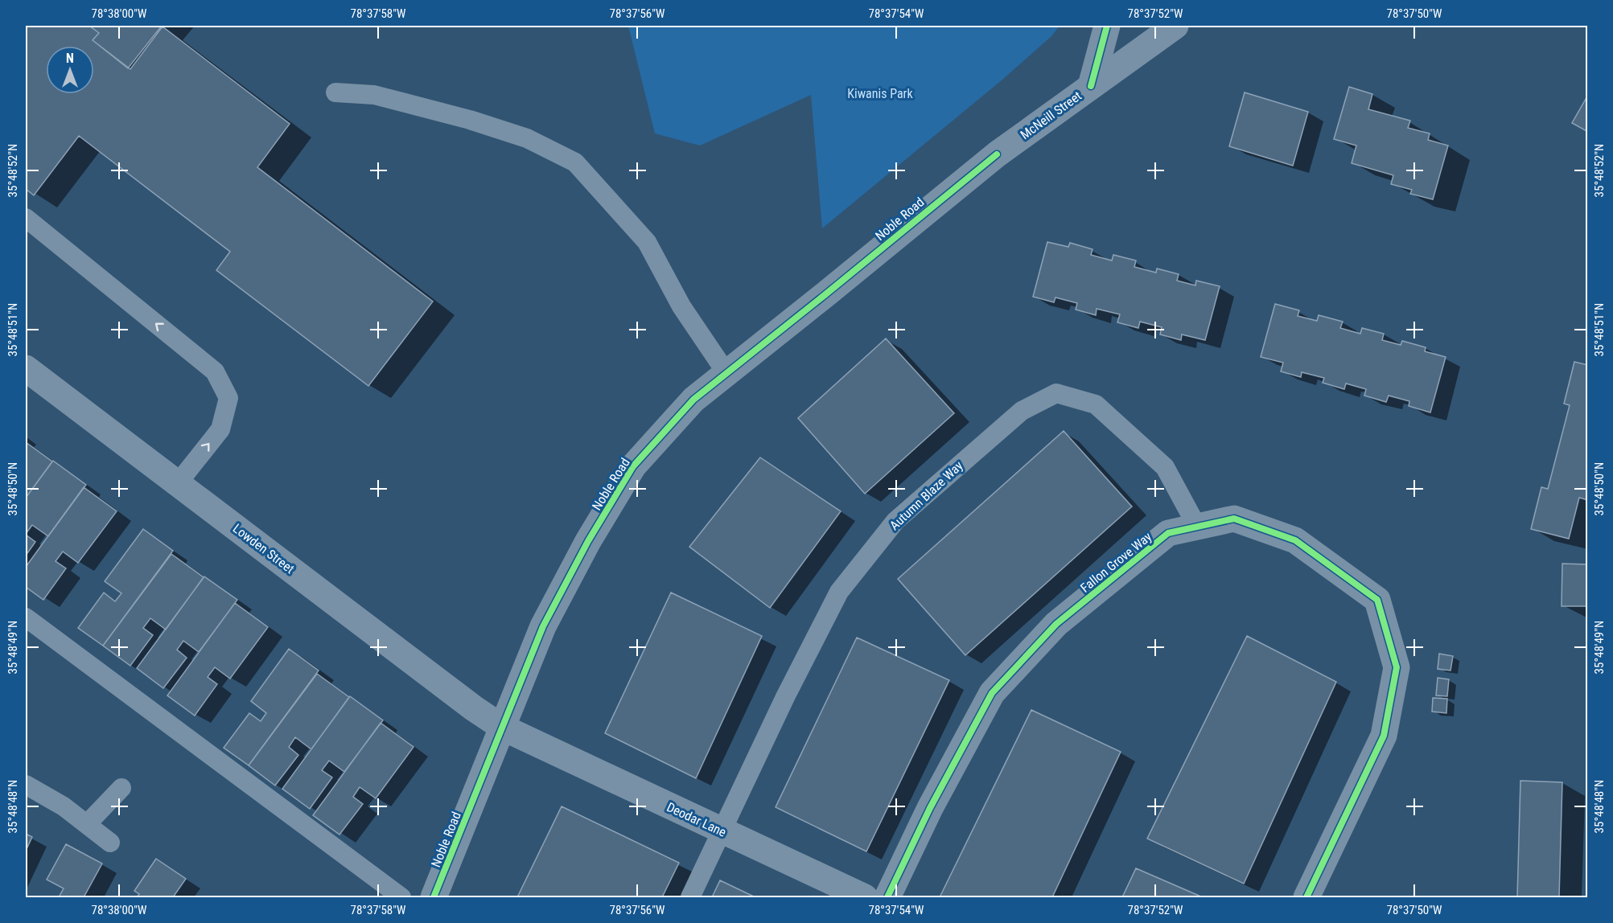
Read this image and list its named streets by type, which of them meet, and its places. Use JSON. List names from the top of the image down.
{
  "streets": {
    "street": [
      "McNeill Street",
      "Noble Road",
      "Lowden Street",
      "Fallon Grove Way",
      "Deodar Lane"
    ],
    "lane": ["Autumn Blaze Way"]
  },
  "crossings": [
    ["McNeill Street", "Noble Road"],
    ["Noble Road", "Lowden Street"],
    ["Noble Road", "Deodar Lane"],
    ["Autumn Blaze Way", "Fallon Grove Way"],
    ["Autumn Blaze Way", "Deodar Lane"],
    ["Lowden Street", "Deodar Lane"]
  ],
  "parks": ["Kiwanis Park"],
  "north": "top",
  "coordinates": [
    "78°38'00\"W",
    "78°37'58\"W",
    "78°37'56\"W",
    "78°37'54\"W",
    "78°37'52\"W",
    "78°37'50\"W",
    "35°48'52\"N",
    "35°48'51\"N",
    "35°48'50\"N",
    "35°48'49\"N",
    "35°48'48\"N"
  ]
}
